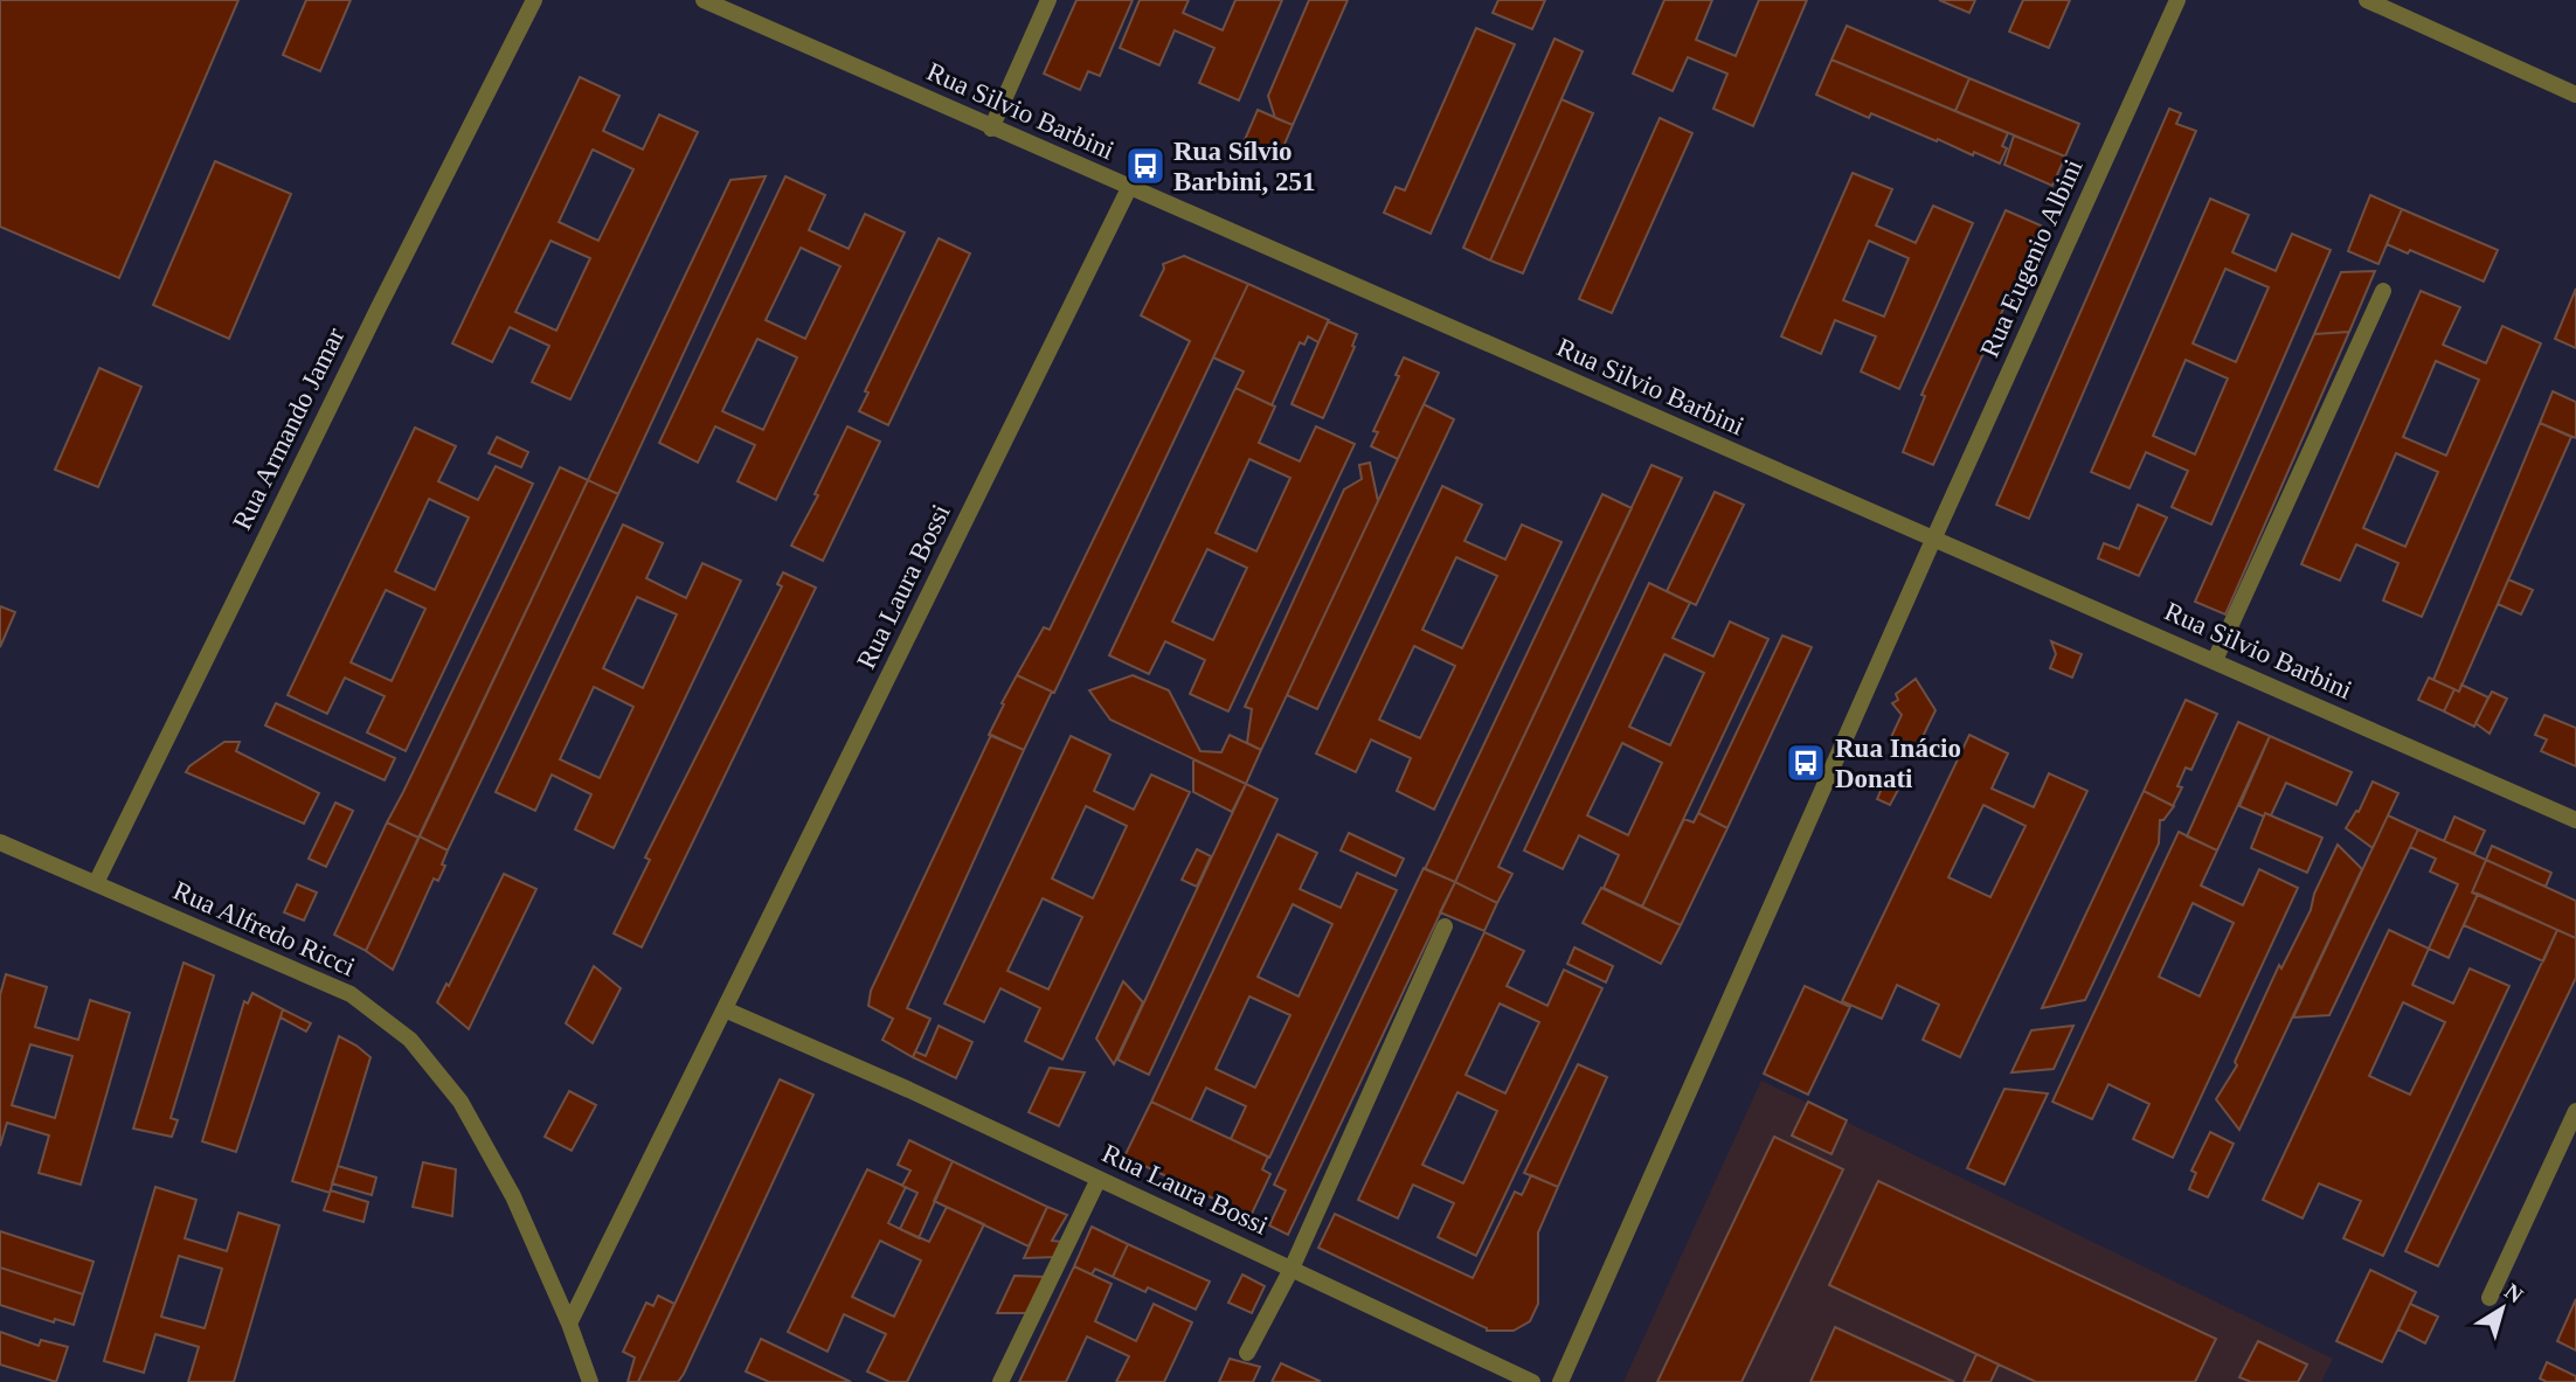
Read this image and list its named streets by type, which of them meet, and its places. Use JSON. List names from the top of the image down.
{
  "streets": {
    "street": [
      "Rua Silvio Barbini",
      "Rua Eugenio Albini",
      "Rua Armando Jamar",
      "Rua Laura Bossi",
      "Rua Alfredo Ricci"
    ]
  },
  "crossings": [
    ["Rua Silvio Barbini", "Rua Eugenio Albini"],
    ["Rua Silvio Barbini", "Rua Laura Bossi"],
    ["Rua Armando Jamar", "Rua Alfredo Ricci"],
    ["Rua Laura Bossi", "Rua Alfredo Ricci"]
  ],
  "places": {
    "bus stop": ["Rua Sílvio Barbini, 251", "Rua Inácio Donati"]
  },
  "north": "top right"
}
